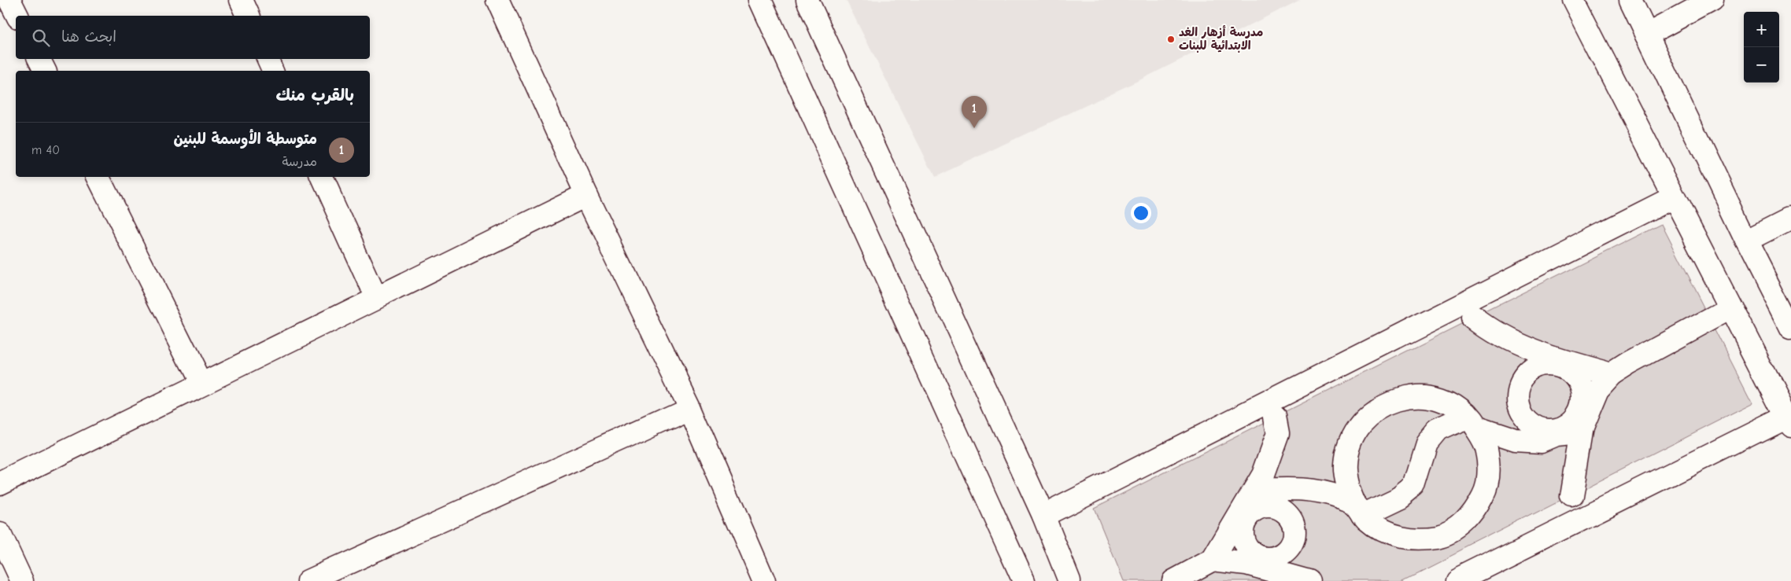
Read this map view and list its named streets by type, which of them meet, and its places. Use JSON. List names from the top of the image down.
{
  "places": ["مدرسة أزهار الغد الابتدائية للبنات"],
  "page": {
    "map_buttons": ["+", "−"],
    "search": "ابحث هنا",
    "heading": "بالقرب منك",
    "pins": "1",
    "list": [
      {
        "mark": "1",
        "name": "متوسطة الأوسمة للبنين",
        "note": "مدرسة",
        "value": "40 m"
      }
    ]
  }
}
